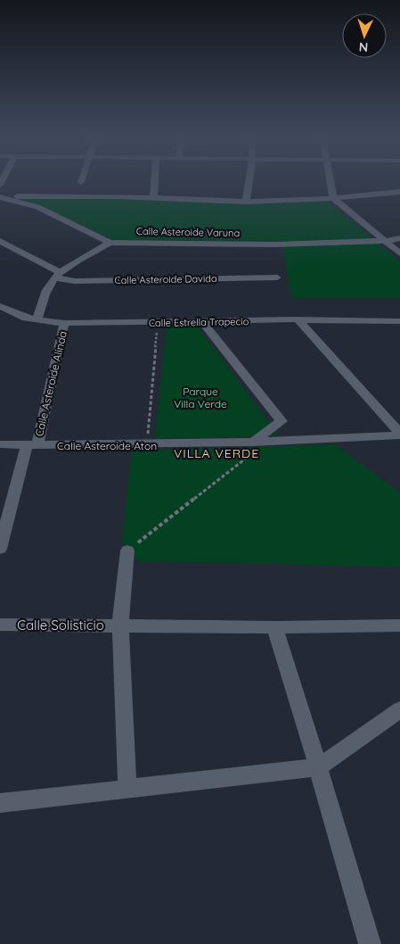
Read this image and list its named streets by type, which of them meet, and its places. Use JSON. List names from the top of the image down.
{
  "streets": {
    "street": [
      "Calle Asteroide Varuna",
      "Calle Asteroide Davida",
      "Calle Estrella Trapecio",
      "Calle Asteroide Alinda",
      "Calle Asteroide Aton",
      "Calle Solisticio"
    ]
  },
  "crossings": [
    ["Calle Estrella Trapecio", "Calle Asteroide Alinda"],
    ["Calle Asteroide Alinda", "Calle Asteroide Aton"]
  ],
  "districts": ["VILLA VERDE"],
  "parks": ["Parque Villa Verde"],
  "north": "bottom"
}
